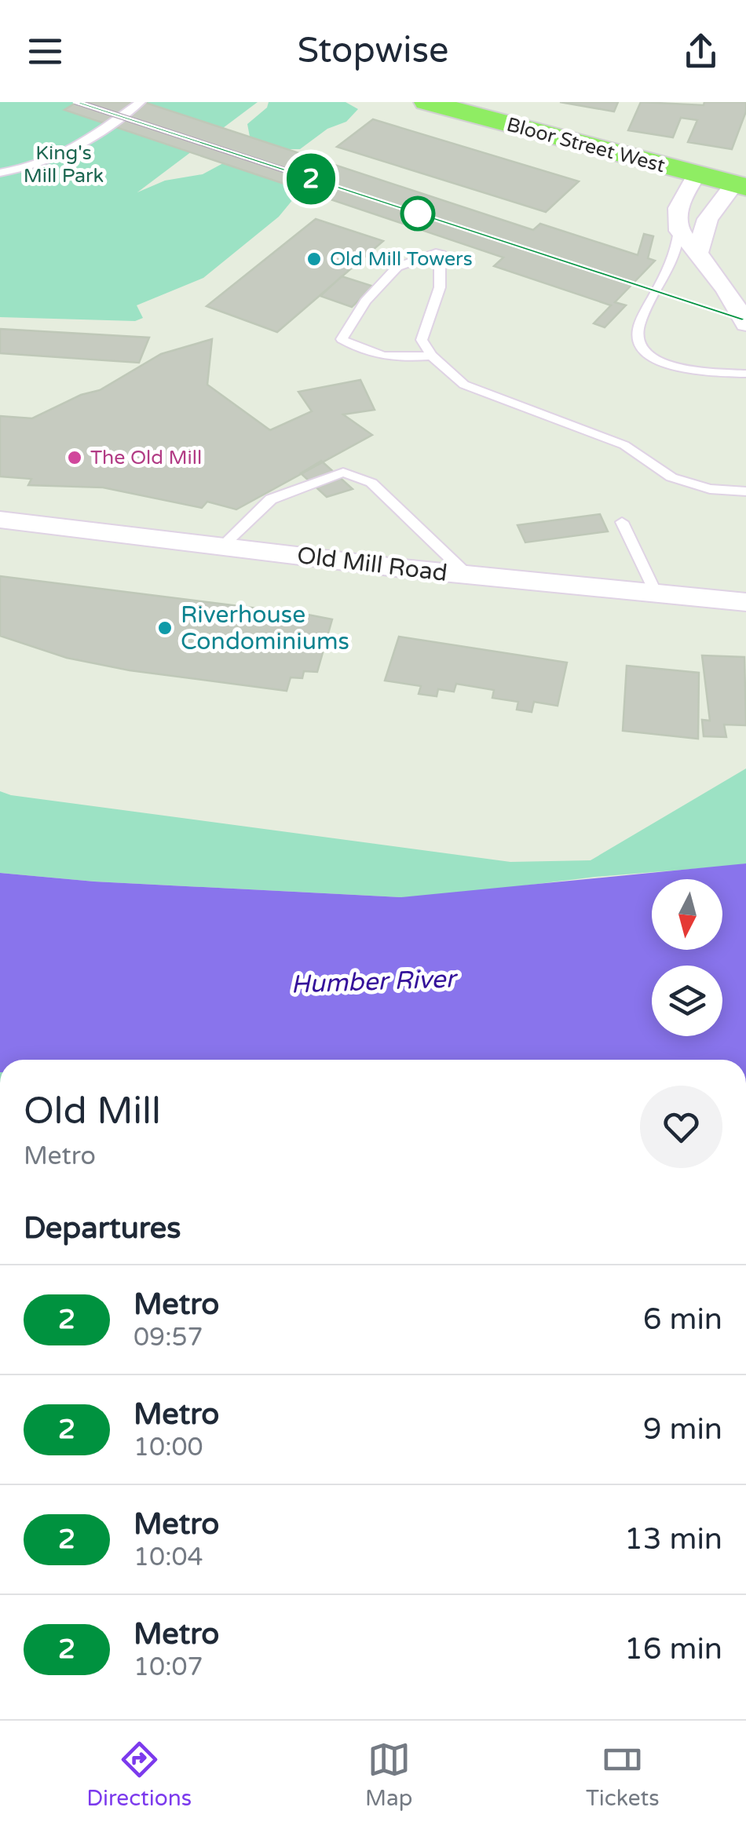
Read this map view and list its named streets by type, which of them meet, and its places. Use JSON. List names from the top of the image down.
{
  "streets": {
    "main road": ["Bloor Street West"],
    "street": ["Old Mill Road"]
  },
  "water": ["Humber River"],
  "parks": ["King's Mill Park"],
  "places": ["Old Mill Towers", "The Old Mill", "Riverhouse Condominiums"],
  "lines": ["metro line 2"],
  "north": "bottom",
  "page": {
    "header": "Stopwise",
    "on_map": "2",
    "heading": [
      ["Old Mill", "Metro"],
      "Departures"
    ],
    "list": [
      {
        "mark": "2",
        "name": "Metro",
        "note": "09:57",
        "value": "6 min"
      },
      {
        "mark": "2",
        "name": "Metro",
        "note": "10:00",
        "value": "9 min"
      },
      {
        "mark": "2",
        "name": "Metro",
        "note": "10:04",
        "value": "13 min"
      },
      {
        "mark": "2",
        "name": "Metro",
        "note": "10:07",
        "value": "16 min"
      }
    ],
    "tabs": ["Directions", "Map", "Tickets"]
  }
}
